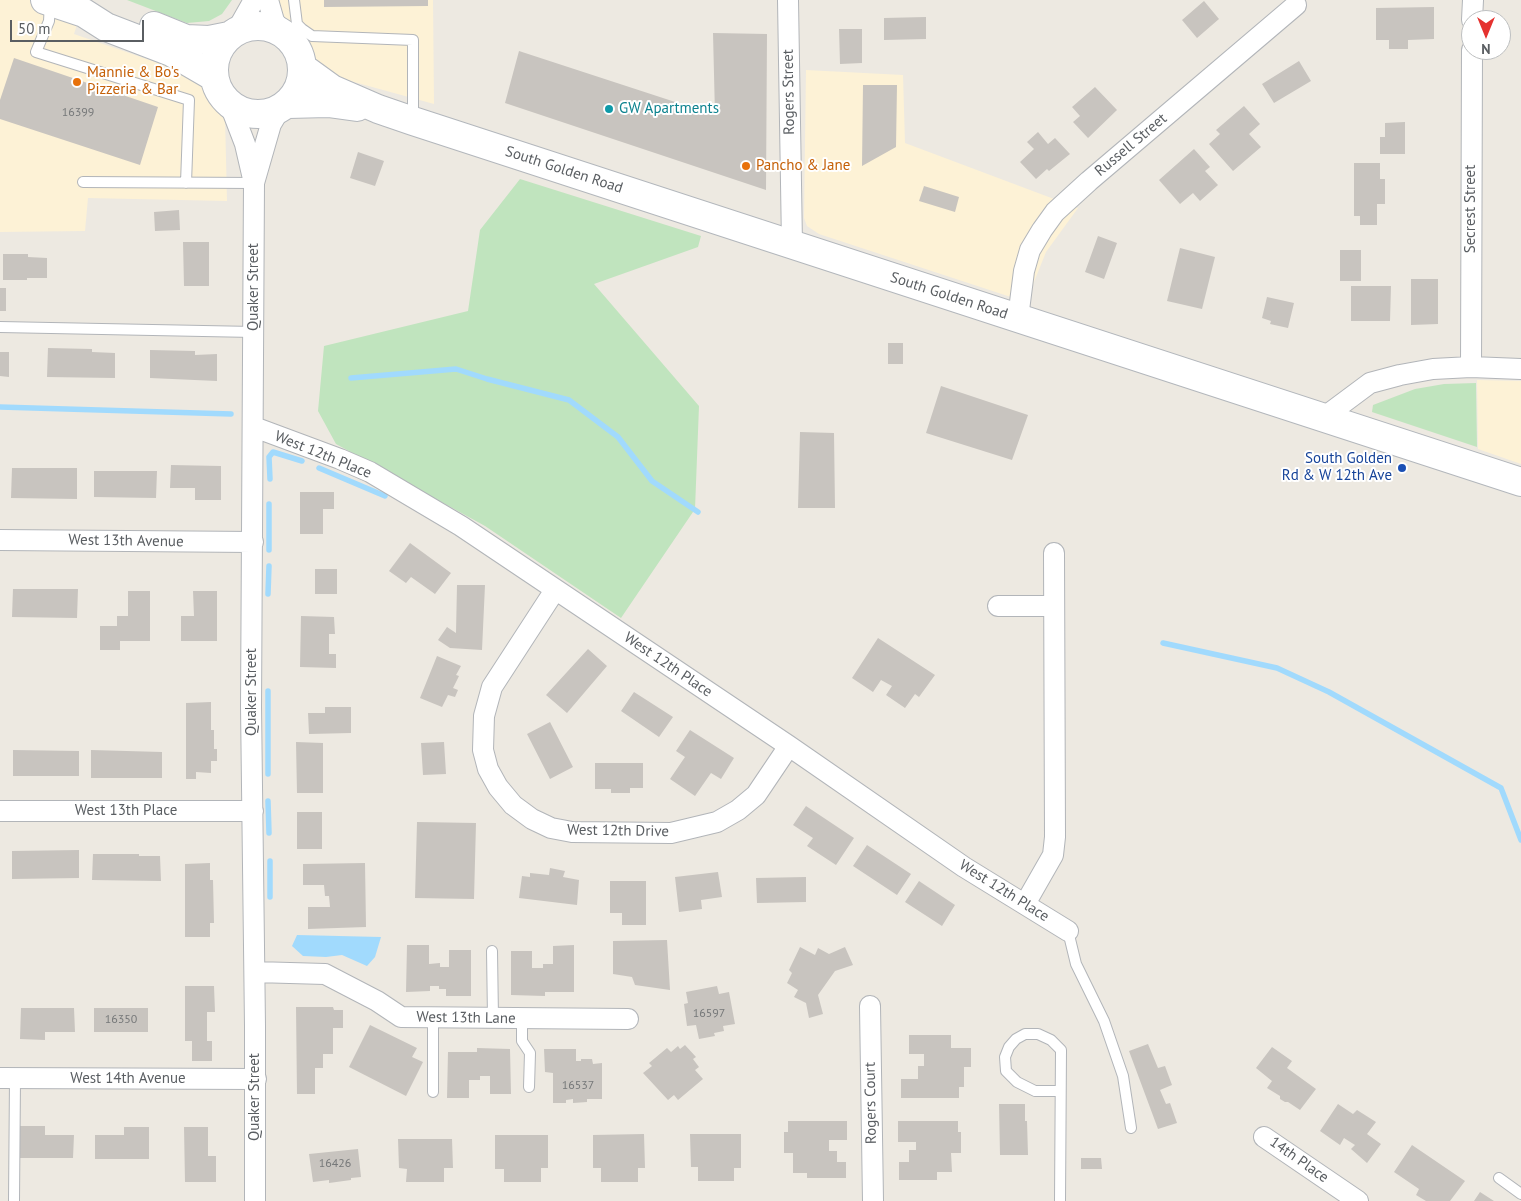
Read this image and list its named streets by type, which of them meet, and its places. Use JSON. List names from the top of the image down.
{
  "streets": {
    "main road": ["South Golden Road"],
    "street": [
      "Rogers Street",
      "Russell Street",
      "Secrest Street",
      "Quaker Street",
      "West 12th Place",
      "West 13th Avenue",
      "West 13th Place",
      "West 12th Drive",
      "West 13th Lane",
      "West 14th Avenue",
      "Rogers Court",
      "14th Place"
    ]
  },
  "crossings": [
    ["Rogers Street", "South Golden Road"],
    ["Russell Street", "South Golden Road"],
    ["South Golden Road", "Quaker Street"],
    ["Quaker Street", "West 12th Place"],
    ["Quaker Street", "West 13th Avenue"],
    ["Quaker Street", "West 13th Place"],
    ["Quaker Street", "West 13th Lane"],
    ["Quaker Street", "West 14th Avenue"],
    ["West 12th Place", "West 12th Drive"]
  ],
  "places": [
    "Mannie & Bo's Pizzeria & Bar",
    "GW Apartments",
    "Pancho & Jane",
    "South Golden Rd & W 12th Ave"
  ],
  "house_numbers": [
    "16399",
    "16597",
    "16350",
    "16537",
    "16426"
  ],
  "scale_bar": "50 m",
  "north": "bottom"
}
